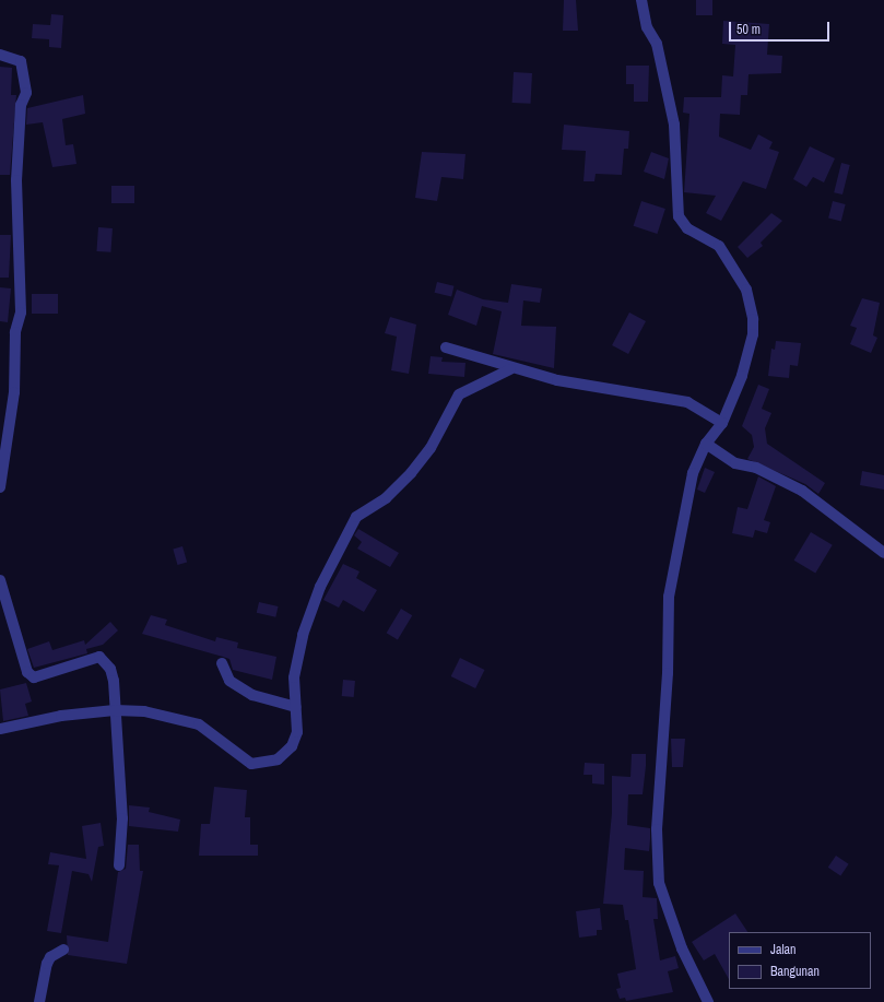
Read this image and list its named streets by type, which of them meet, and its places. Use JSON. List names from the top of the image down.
{
  "legend": ["Jalan", "Bangunan"],
  "scale_bar": "50 m"
}
